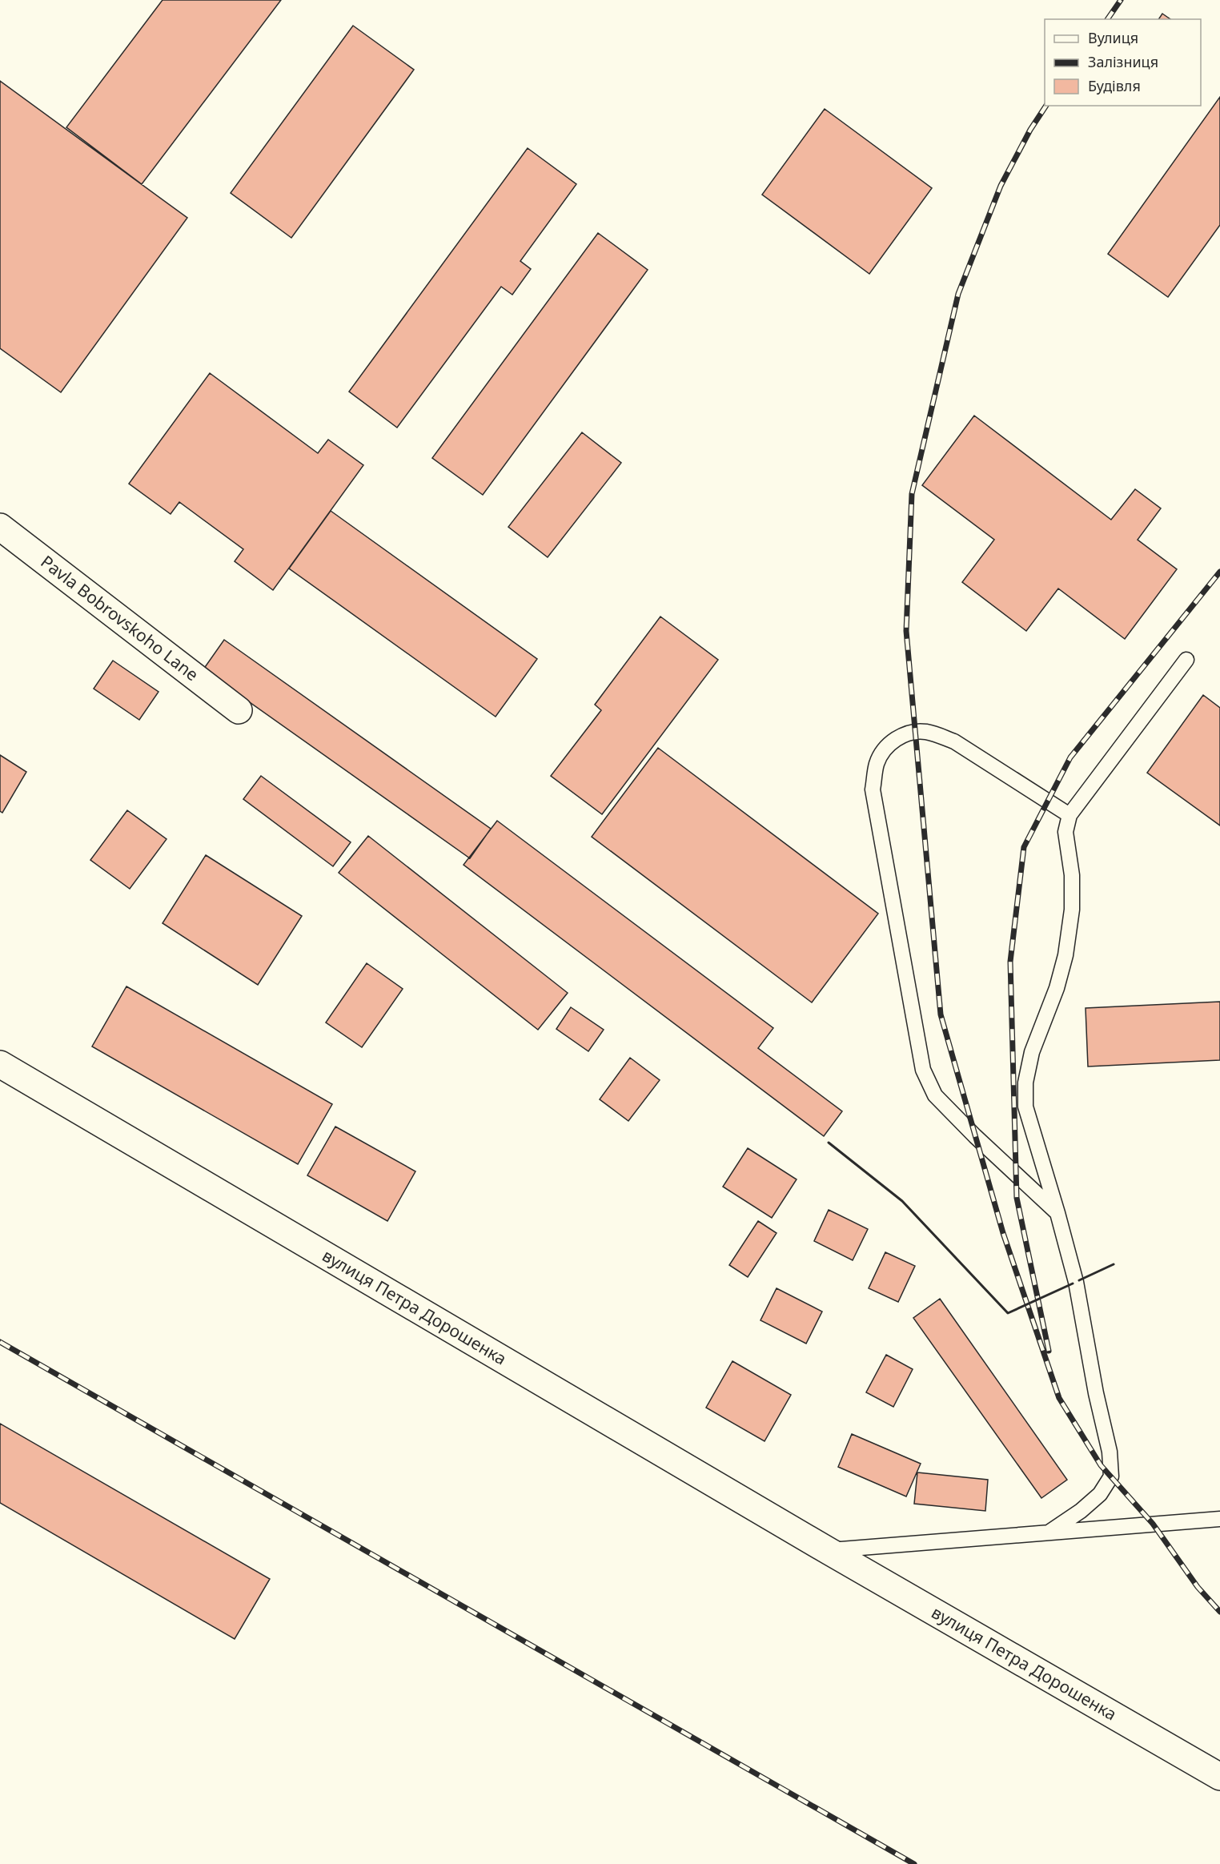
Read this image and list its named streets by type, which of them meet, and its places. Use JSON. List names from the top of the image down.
{
  "streets": {
    "street": ["Pavla Bobrovskoho Lane", "вулиця Петра Дорошенка"]
  },
  "legend": ["Вулиця", "Залізниця", "Будівля"]
}
